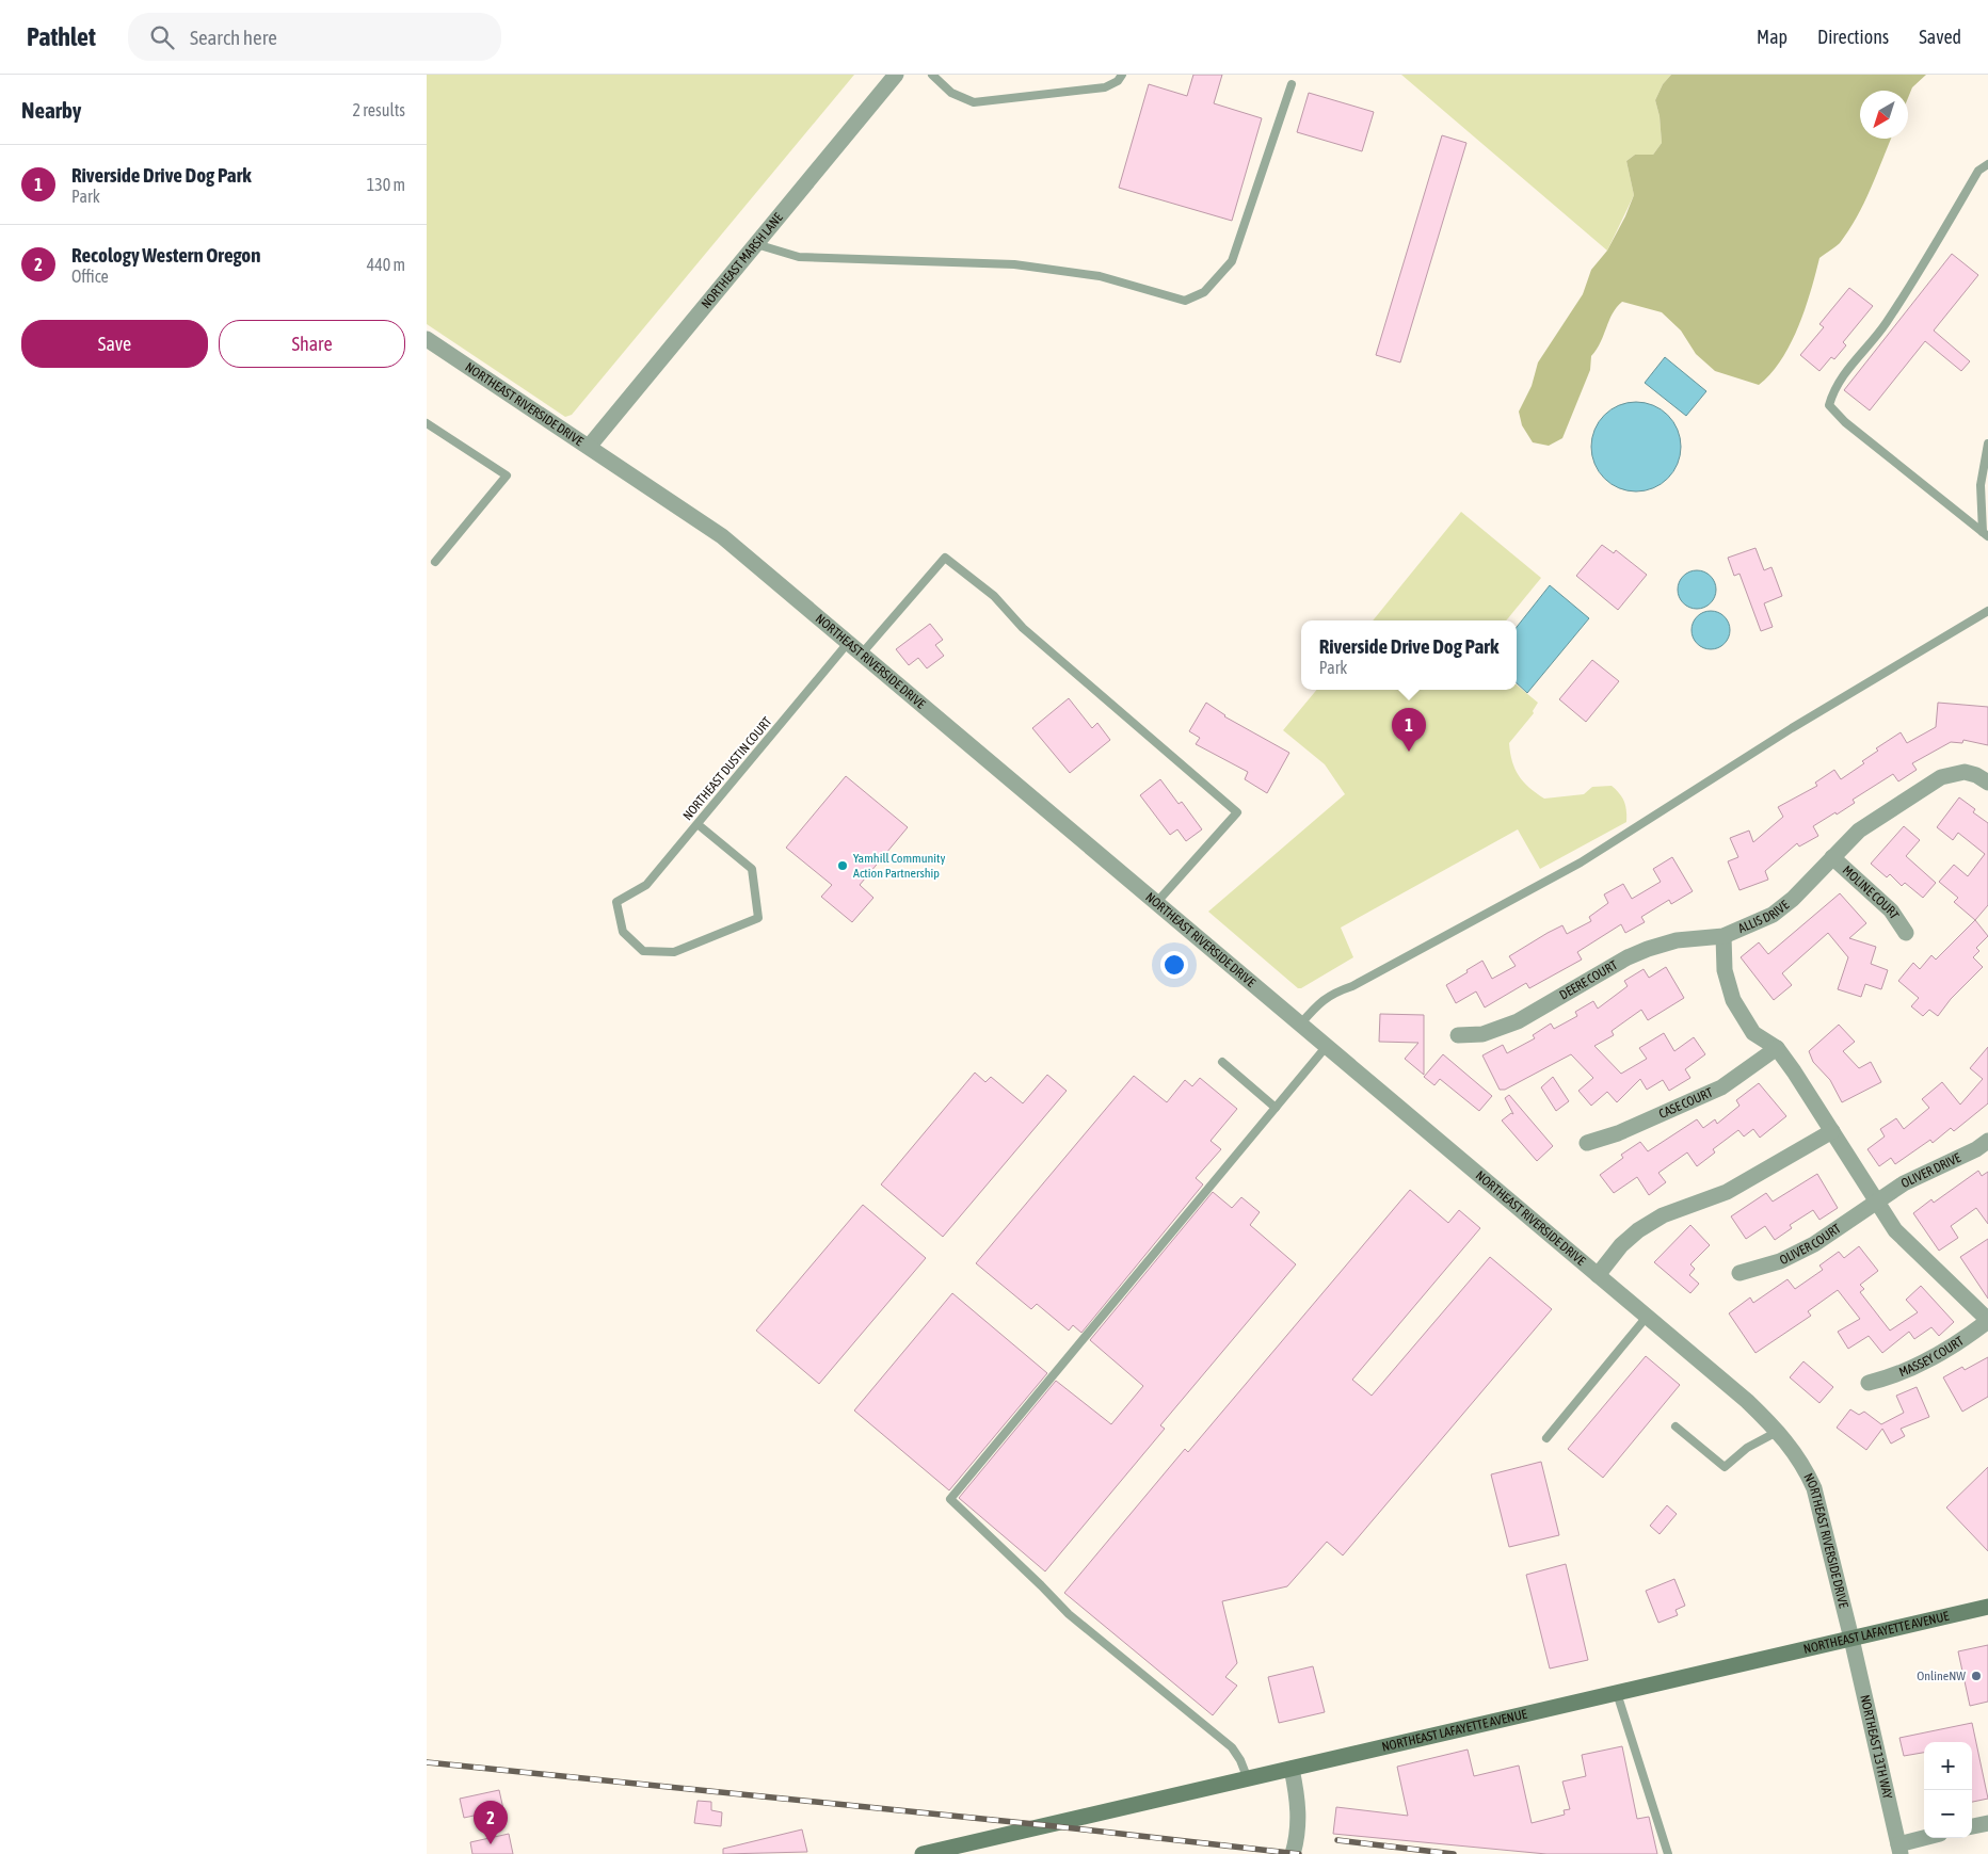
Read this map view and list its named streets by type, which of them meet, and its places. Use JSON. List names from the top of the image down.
{
  "streets": {
    "main road": ["NORTHEAST LAFAYETTE AVENUE"],
    "street": [
      "NORTHEAST MARSH LANE",
      "NORTHEAST RIVERSIDE DRIVE",
      "MOLINE COURT",
      "ALLIS DRIVE",
      "DEERE COURT",
      "CASE COURT",
      "OLIVER DRIVE",
      "OLIVER COURT",
      "MASSEY COURT",
      "NORTHEAST 13TH WAY"
    ],
    "lane": ["NORTHEAST DUSTIN COURT"]
  },
  "crossings": [
    ["NORTHEAST MARSH LANE", "NORTHEAST RIVERSIDE DRIVE"],
    ["NORTHEAST RIVERSIDE DRIVE", "NORTHEAST DUSTIN COURT"],
    ["NORTHEAST RIVERSIDE DRIVE", "NORTHEAST LAFAYETTE AVENUE"],
    ["NORTHEAST RIVERSIDE DRIVE", "NORTHEAST 13TH WAY"],
    ["MOLINE COURT", "ALLIS DRIVE"],
    ["ALLIS DRIVE", "DEERE COURT"],
    ["ALLIS DRIVE", "CASE COURT"],
    ["ALLIS DRIVE", "OLIVER DRIVE"],
    ["ALLIS DRIVE", "OLIVER COURT"],
    ["ALLIS DRIVE", "MASSEY COURT"],
    ["OLIVER DRIVE", "OLIVER COURT"],
    ["NORTHEAST LAFAYETTE AVENUE", "NORTHEAST 13TH WAY"]
  ],
  "places": ["Yamhill Community Action Partnership", "OnlineNW"],
  "north": "bottom left",
  "page": {
    "header": "Pathlet",
    "search": "Search here",
    "nav": ["Map", "Directions", "Saved"],
    "heading": ["Nearby", "2 results"],
    "list": [
      {
        "mark": "1",
        "name": "Riverside Drive Dog Park",
        "note": "Park",
        "value": "130 m"
      },
      {
        "mark": "2",
        "name": "Recology Western Oregon",
        "note": "Office",
        "value": "440 m"
      }
    ],
    "buttons": ["Save", "Share"],
    "popup": ["Riverside Drive Dog Park", "Park"],
    "pins": ["1", "2"],
    "map_buttons": ["+", "−"]
  }
}
